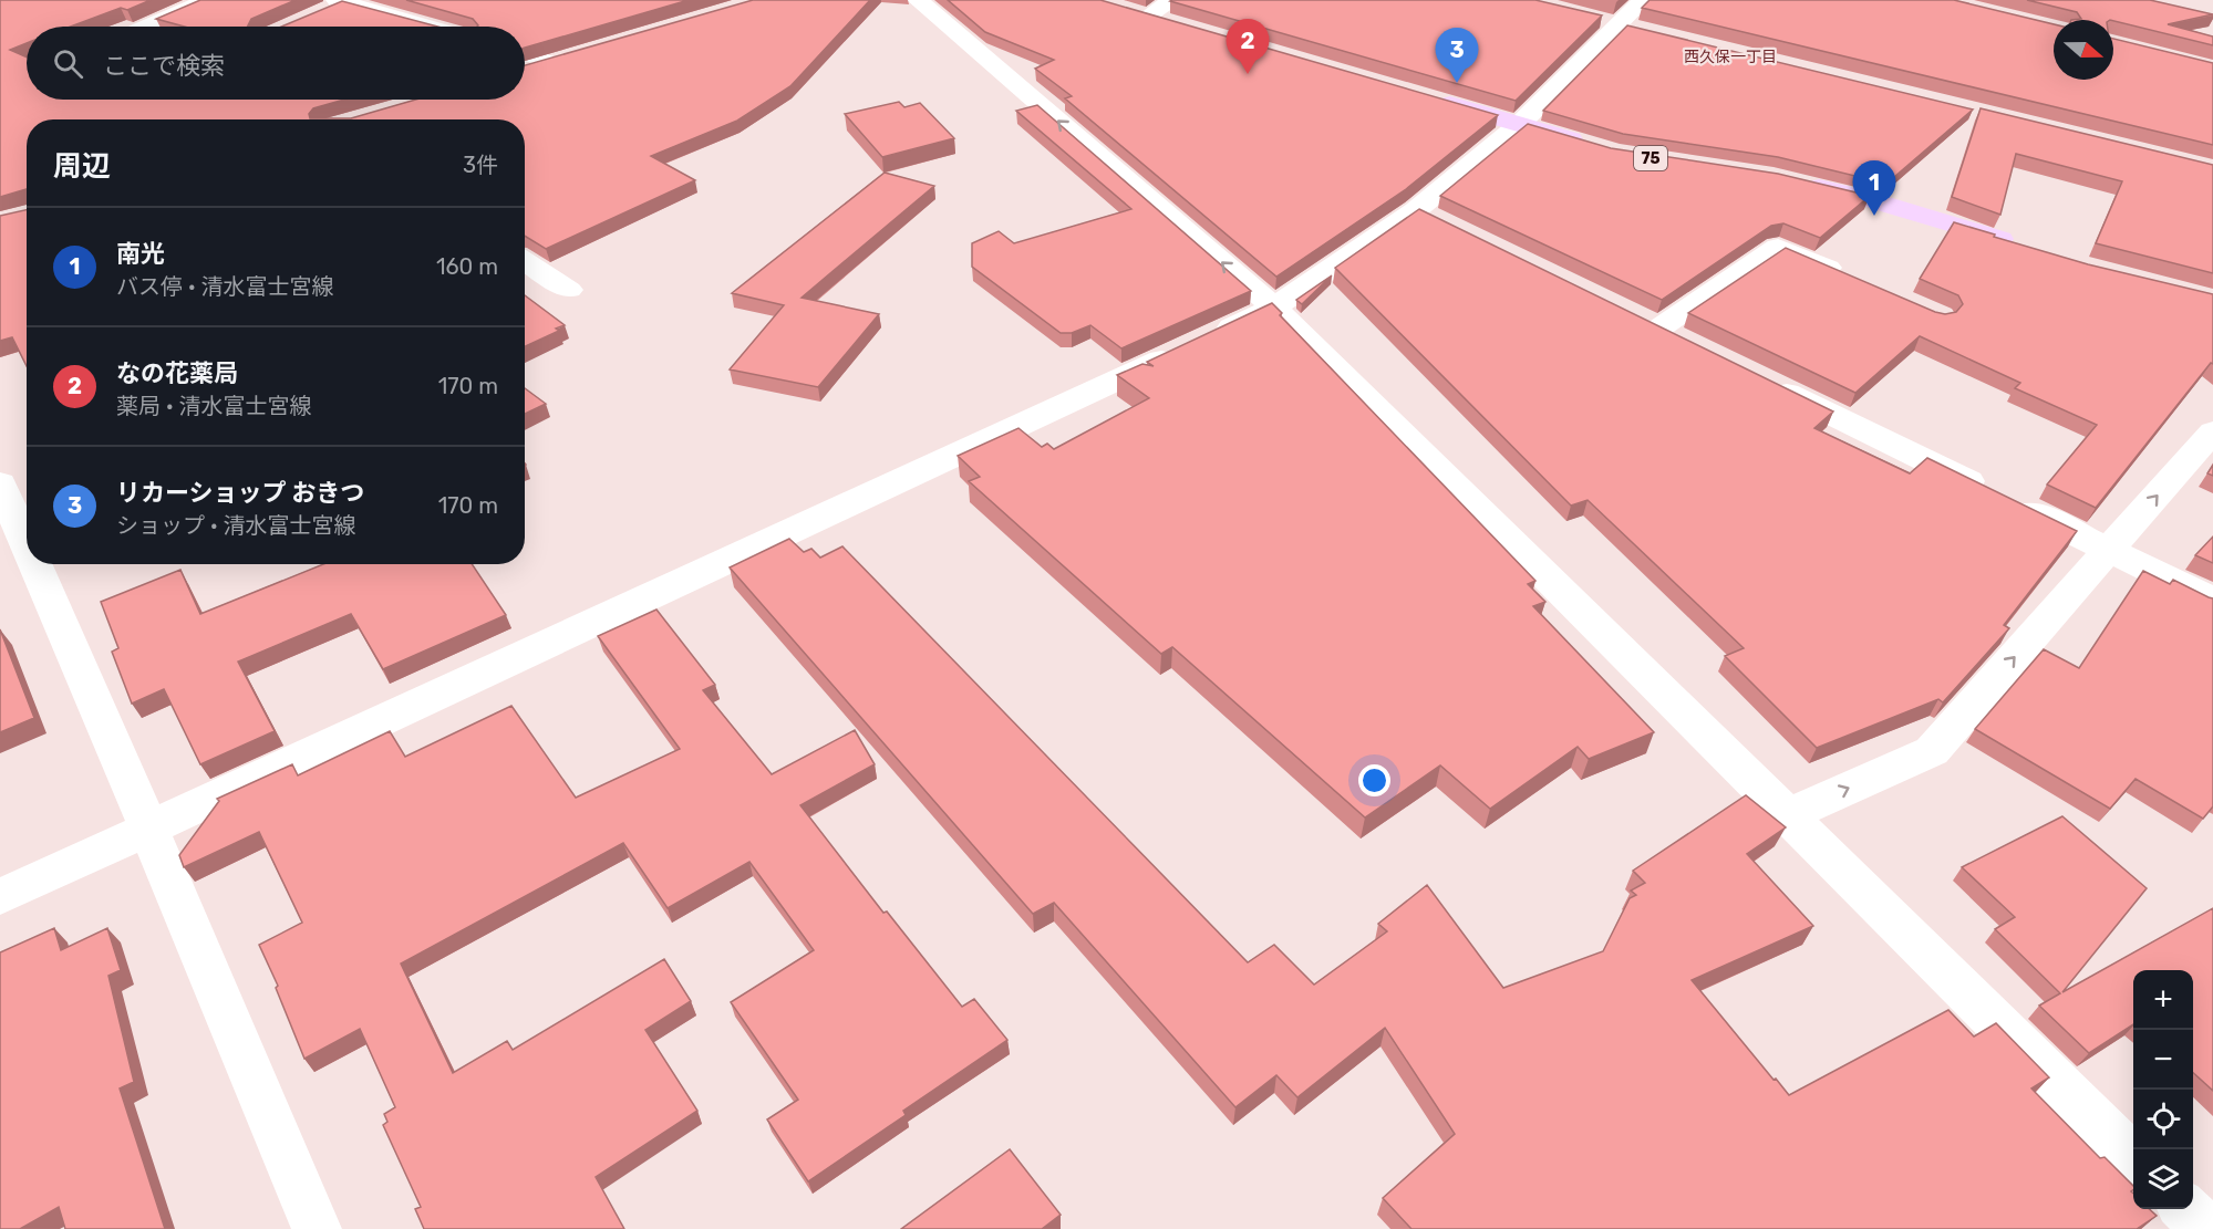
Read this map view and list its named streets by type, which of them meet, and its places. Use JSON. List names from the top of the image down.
{
  "districts": ["西久保一丁目"],
  "north": "right",
  "page": {
    "pins": ["2", "3", "1"],
    "search": "ここで検索",
    "heading": ["周辺", "3件"],
    "list": [
      {
        "mark": "1",
        "name": "南光",
        "note": "バス停 · 清水富士宮線",
        "value": "160 m"
      },
      {
        "mark": "2",
        "name": "なの花薬局",
        "note": "薬局 · 清水富士宮線",
        "value": "170 m"
      },
      {
        "mark": "3",
        "name": "リカーショップ おきつ",
        "note": "ショップ · 清水富士宮線",
        "value": "170 m"
      }
    ],
    "map_buttons": ["+", "−"]
  }
}
